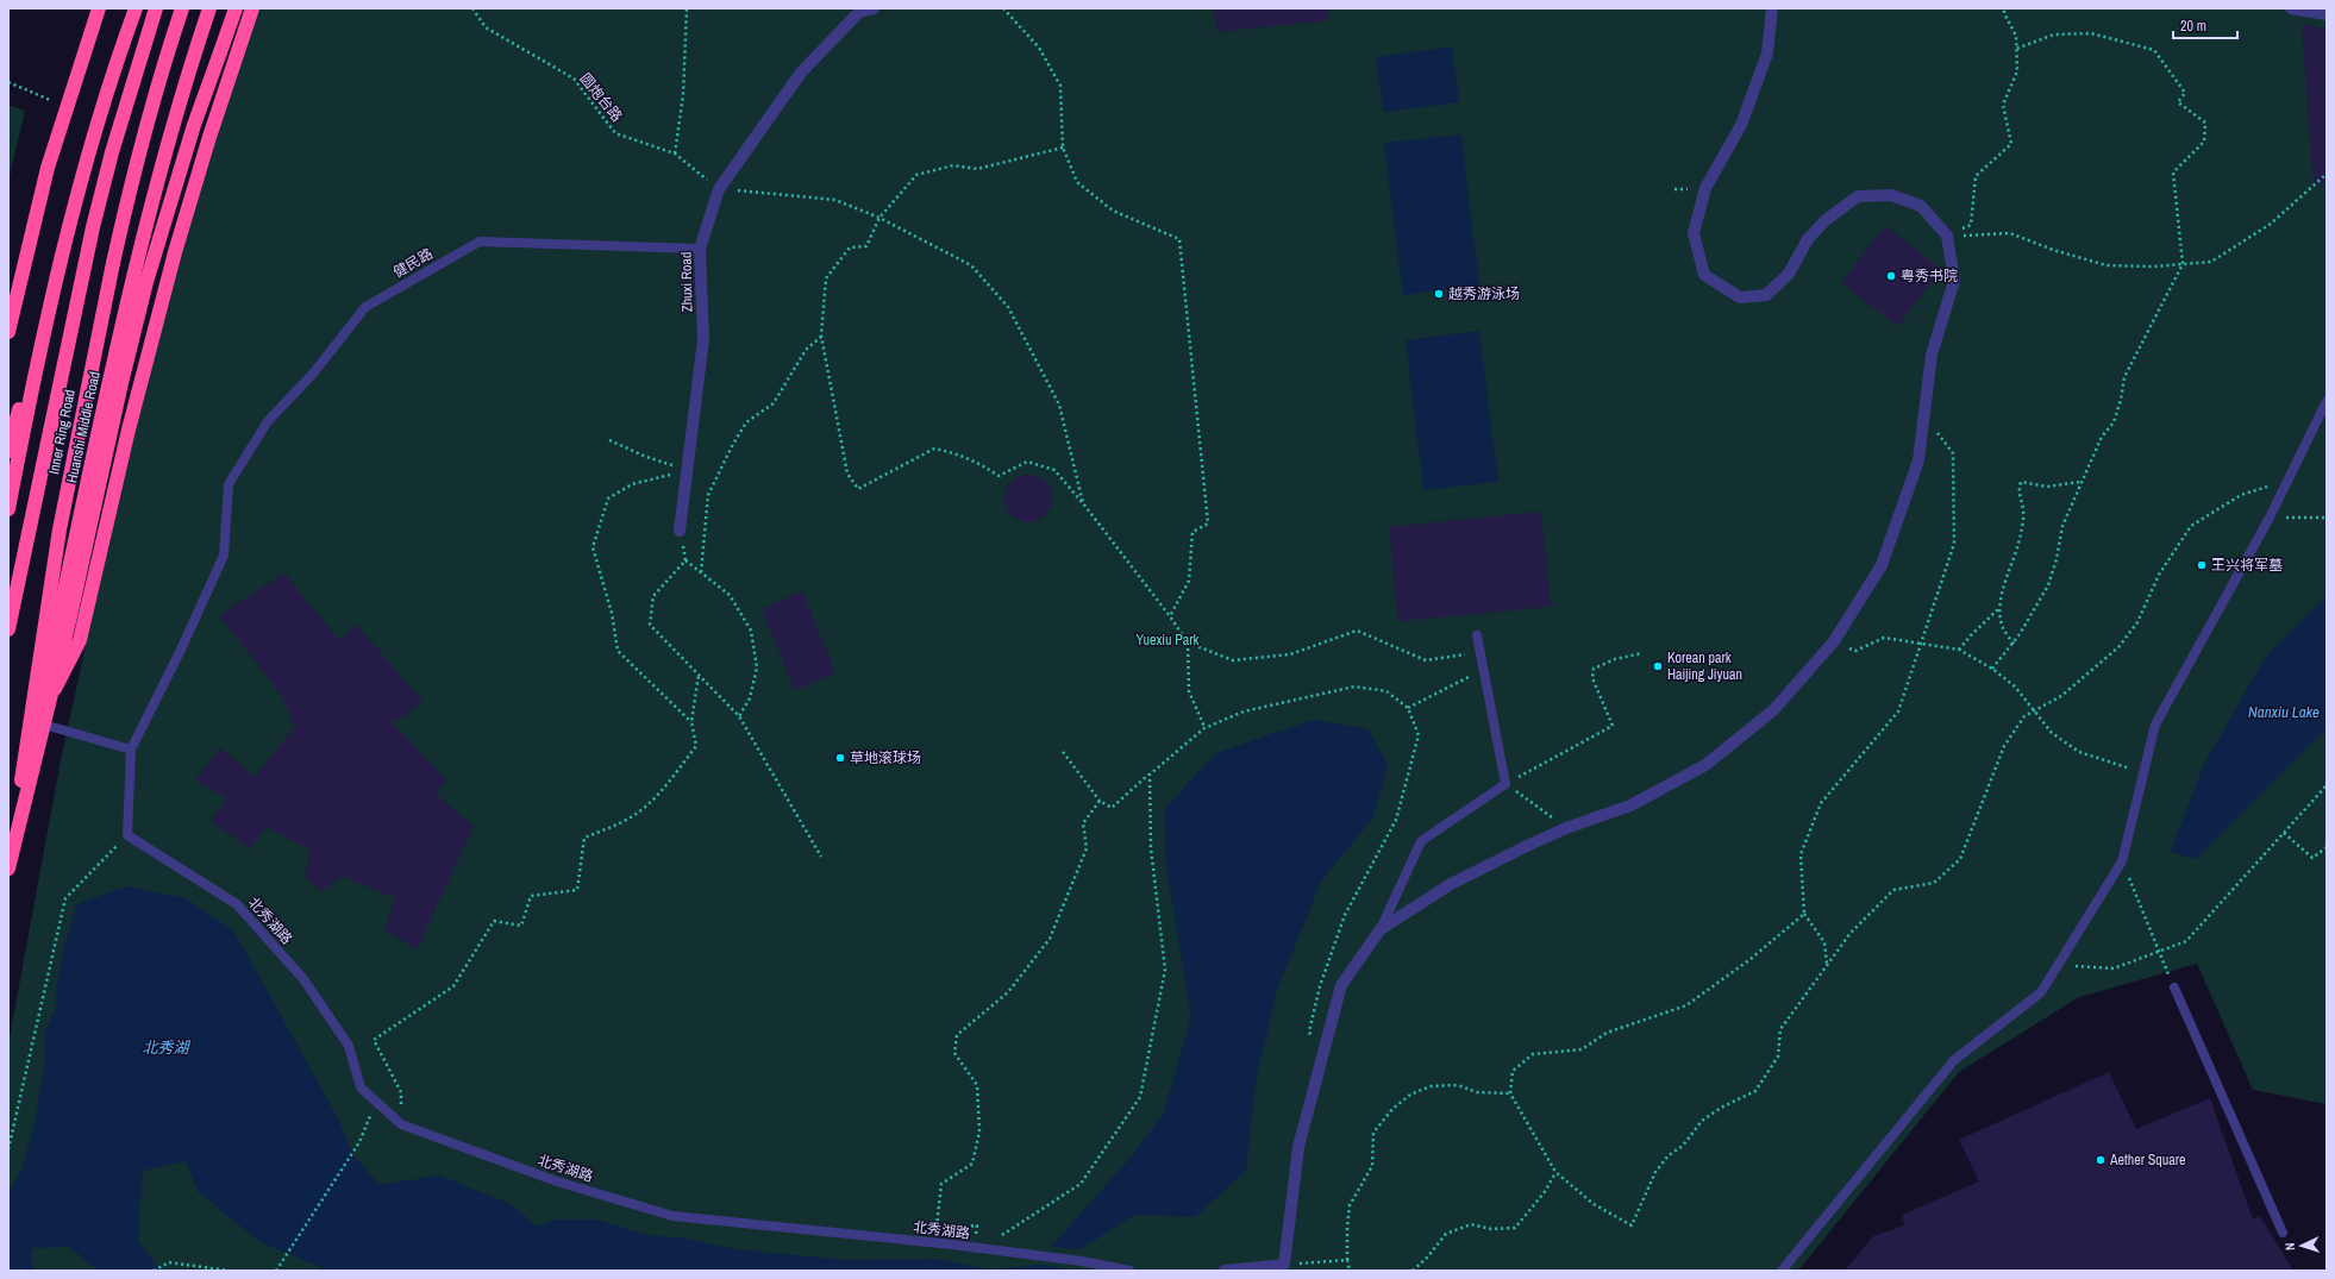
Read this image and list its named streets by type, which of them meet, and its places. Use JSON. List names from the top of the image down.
{
  "streets": {
    "highway": ["Huanshi Middle Road", "Inner Ring Road"],
    "street": ["Zhuxi Road"],
    "lane": ["健民路", "北秀湖路"],
    "path": ["圆炮台路"]
  },
  "crossings": [
    ["圆炮台路", "Zhuxi Road"],
    ["健民路", "Zhuxi Road"]
  ],
  "water": ["Nanxiu Lake", "北秀湖"],
  "parks": ["Yuexiu Park"],
  "places": [
    "粤秀书院",
    "越秀游泳场",
    "王兴将军墓",
    "Korean park Haijing Jiyuan",
    "草地滚球场",
    "Aether Square"
  ],
  "scale_bar": "20 m",
  "north": "left"
}
